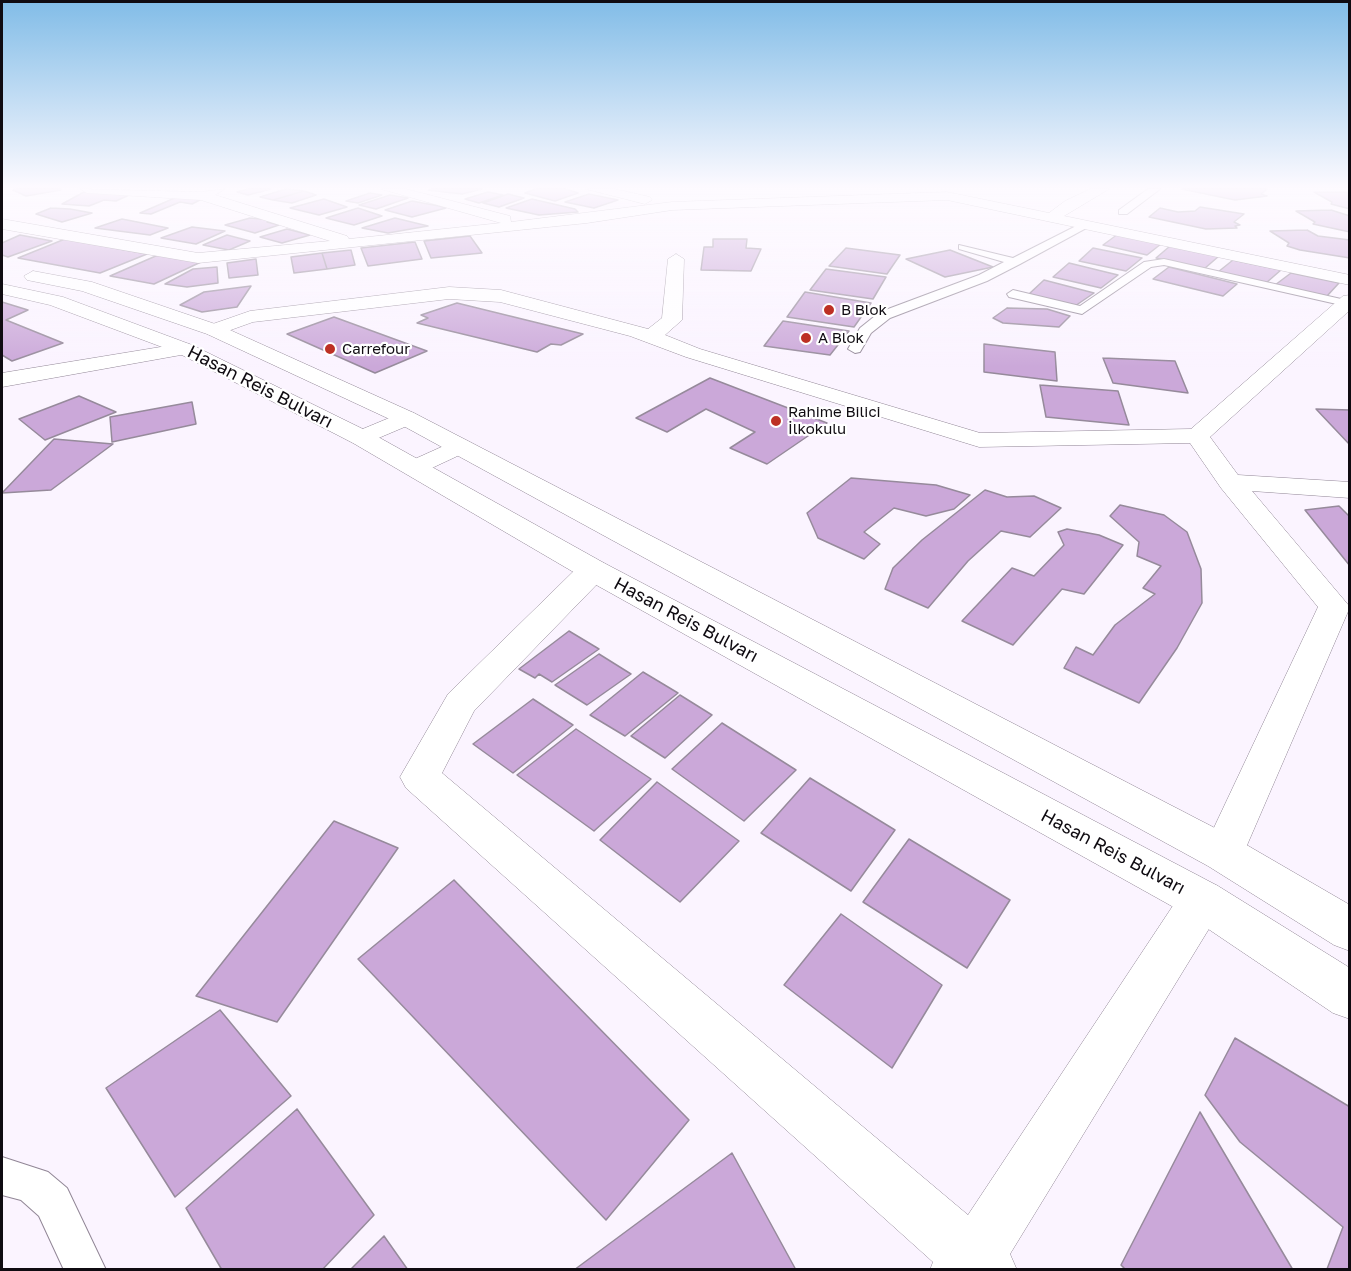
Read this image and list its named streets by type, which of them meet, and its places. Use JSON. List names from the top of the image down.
{
  "streets": {
    "street": ["Hasan Reis Bulvarı"]
  },
  "places": [
    "B Blok",
    "A Blok",
    "Carrefour",
    "Rahime Bilici İlkokulu"
  ]
}
